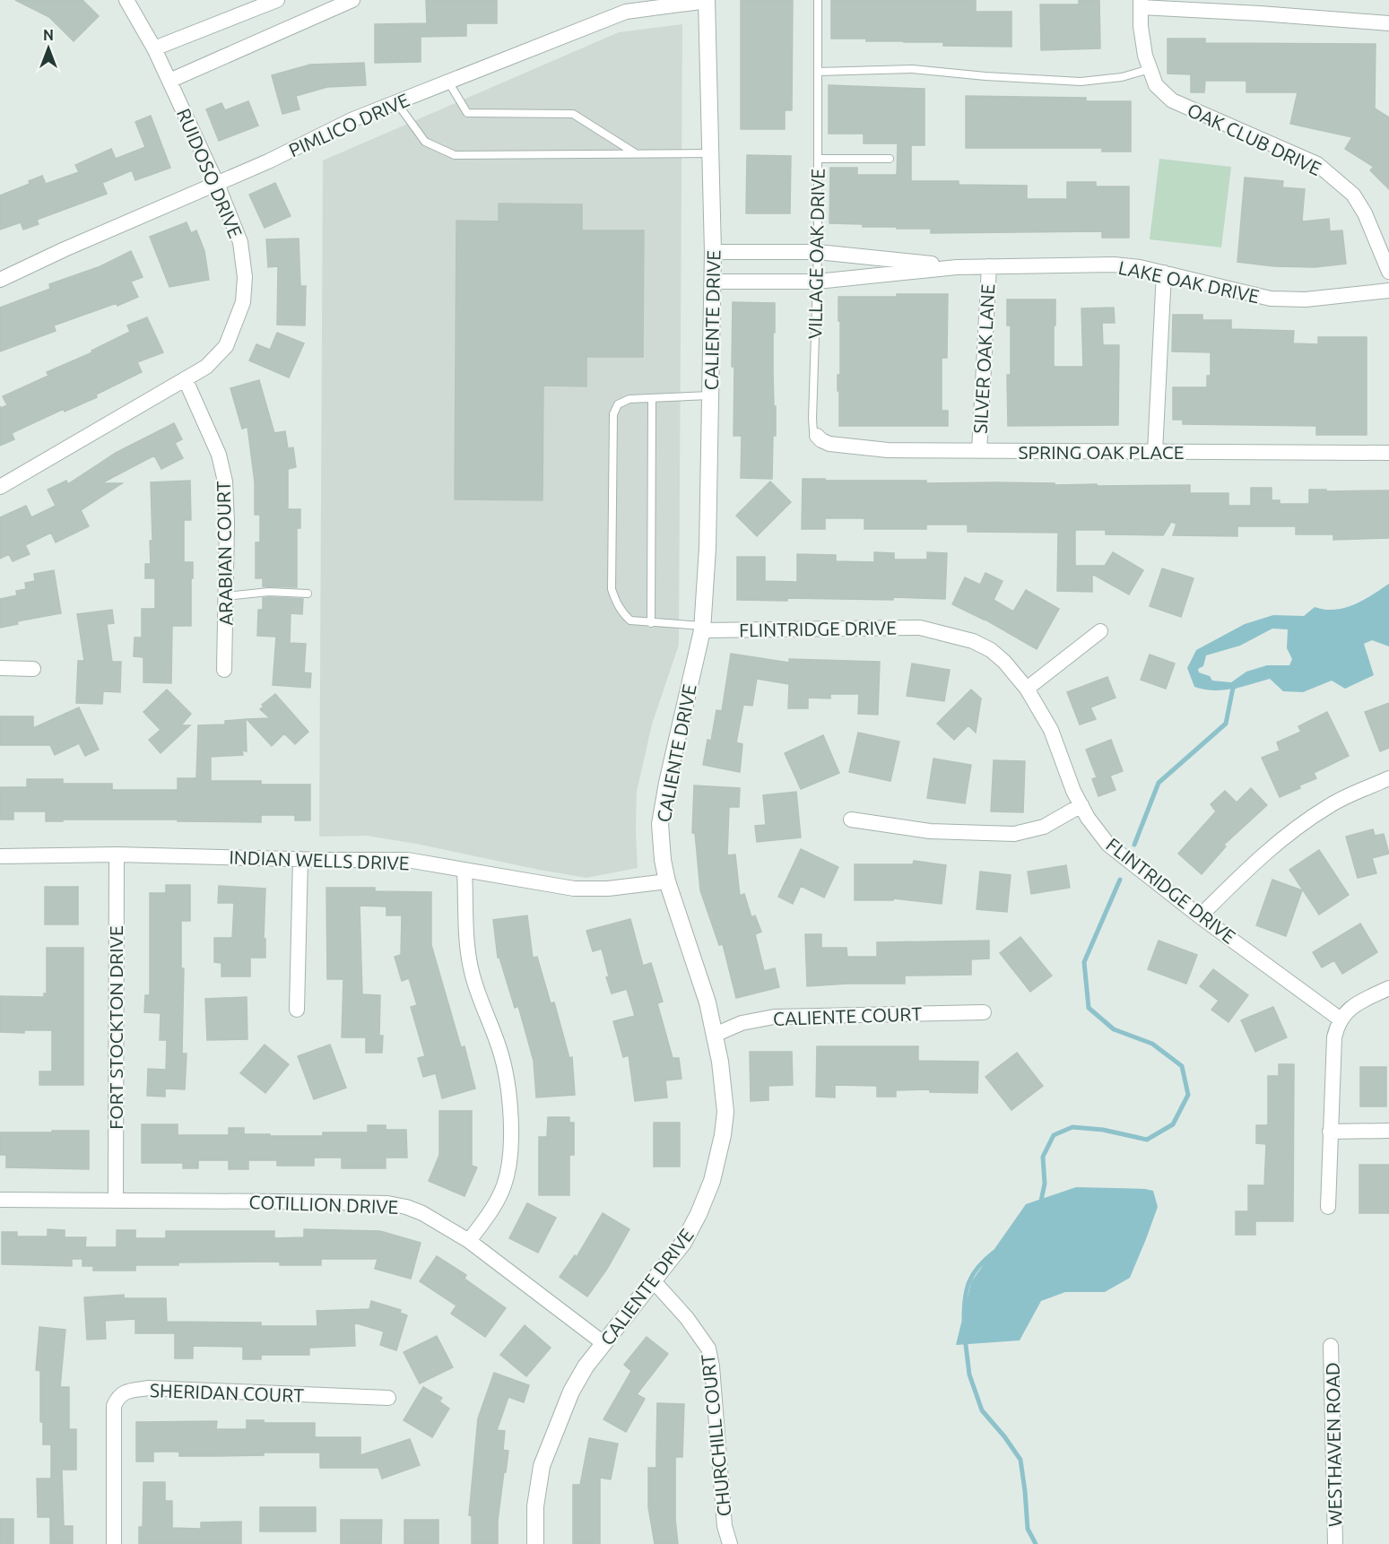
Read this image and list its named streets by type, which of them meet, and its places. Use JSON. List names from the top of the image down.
{
  "streets": {
    "street": [
      "PIMLICO DRIVE",
      "OAK CLUB DRIVE",
      "RUIDOSO DRIVE",
      "LAKE OAK DRIVE",
      "CALIENTE DRIVE",
      "SILVER OAK LANE",
      "SPRING OAK PLACE",
      "ARABIAN COURT",
      "FLINTRIDGE DRIVE",
      "INDIAN WELLS DRIVE",
      "CALIENTE COURT",
      "FORT STOCKTON DRIVE",
      "COTILLION DRIVE",
      "SHERIDAN COURT",
      "CHURCHILL COURT",
      "WESTHAVEN ROAD"
    ],
    "lane": ["VILLAGE OAK DRIVE"]
  },
  "crossings": [
    ["PIMLICO DRIVE", "RUIDOSO DRIVE"],
    ["PIMLICO DRIVE", "CALIENTE DRIVE"],
    ["RUIDOSO DRIVE", "ARABIAN COURT"],
    ["VILLAGE OAK DRIVE", "LAKE OAK DRIVE"],
    ["VILLAGE OAK DRIVE", "SPRING OAK PLACE"],
    ["LAKE OAK DRIVE", "CALIENTE DRIVE"],
    ["LAKE OAK DRIVE", "SILVER OAK LANE"],
    ["CALIENTE DRIVE", "FLINTRIDGE DRIVE"],
    ["CALIENTE DRIVE", "INDIAN WELLS DRIVE"],
    ["CALIENTE DRIVE", "CALIENTE COURT"],
    ["CALIENTE DRIVE", "COTILLION DRIVE"],
    ["CALIENTE DRIVE", "CHURCHILL COURT"],
    ["SILVER OAK LANE", "SPRING OAK PLACE"],
    ["INDIAN WELLS DRIVE", "FORT STOCKTON DRIVE"],
    ["FORT STOCKTON DRIVE", "COTILLION DRIVE"]
  ],
  "north": "top"
}
